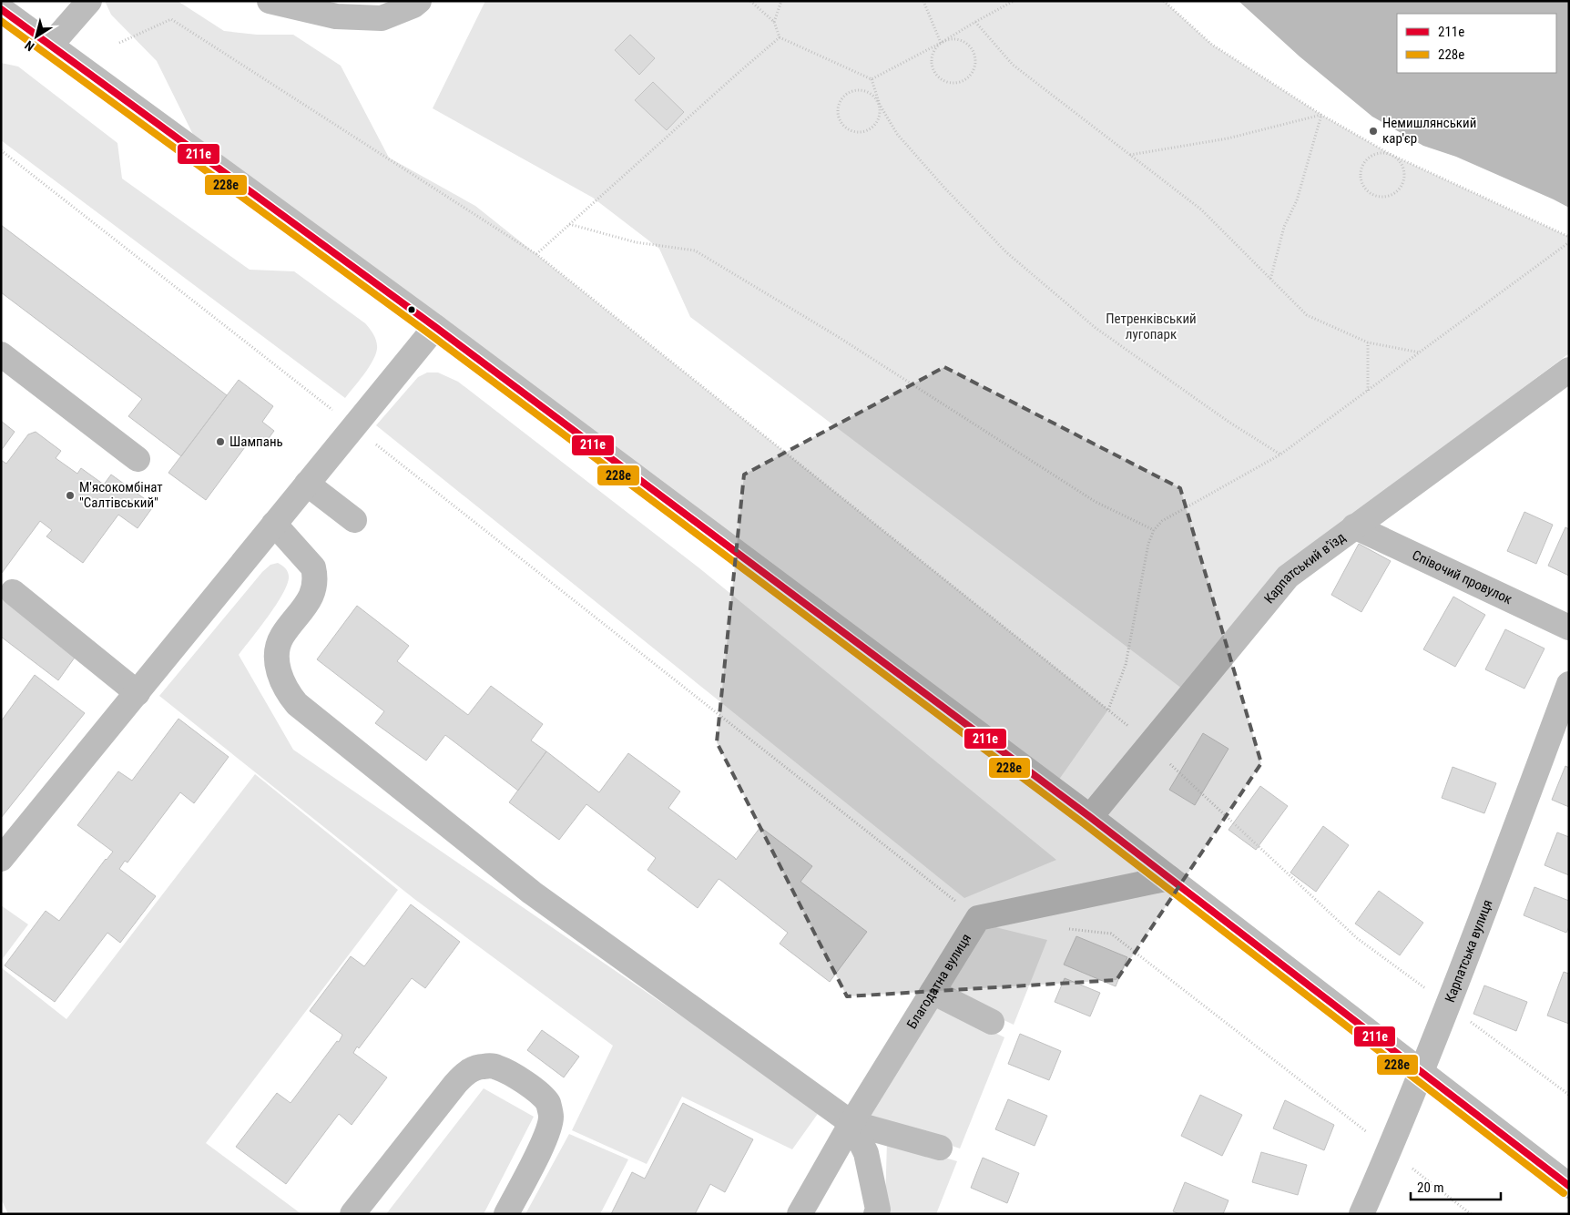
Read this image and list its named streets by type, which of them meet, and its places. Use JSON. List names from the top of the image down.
{
  "streets": {
    "street": [
      "Карпатський в'їзд",
      "Співочий провулок",
      "Карпатська вулиця",
      "Благодатна вулиця"
    ]
  },
  "crossings": [
    ["Карпатський в'їзд", "Співочий провулок"]
  ],
  "parks": ["Петренківський лугопарк"],
  "places": ["Немишлянський кар'єр", "Шампань", "М'ясокомбінат \"Салтівський\""],
  "lines": ["transit line 211е", "transit line 228е"],
  "legend": ["211е", "228е"],
  "scale_bar": "20 m",
  "north": "bottom left"
}
